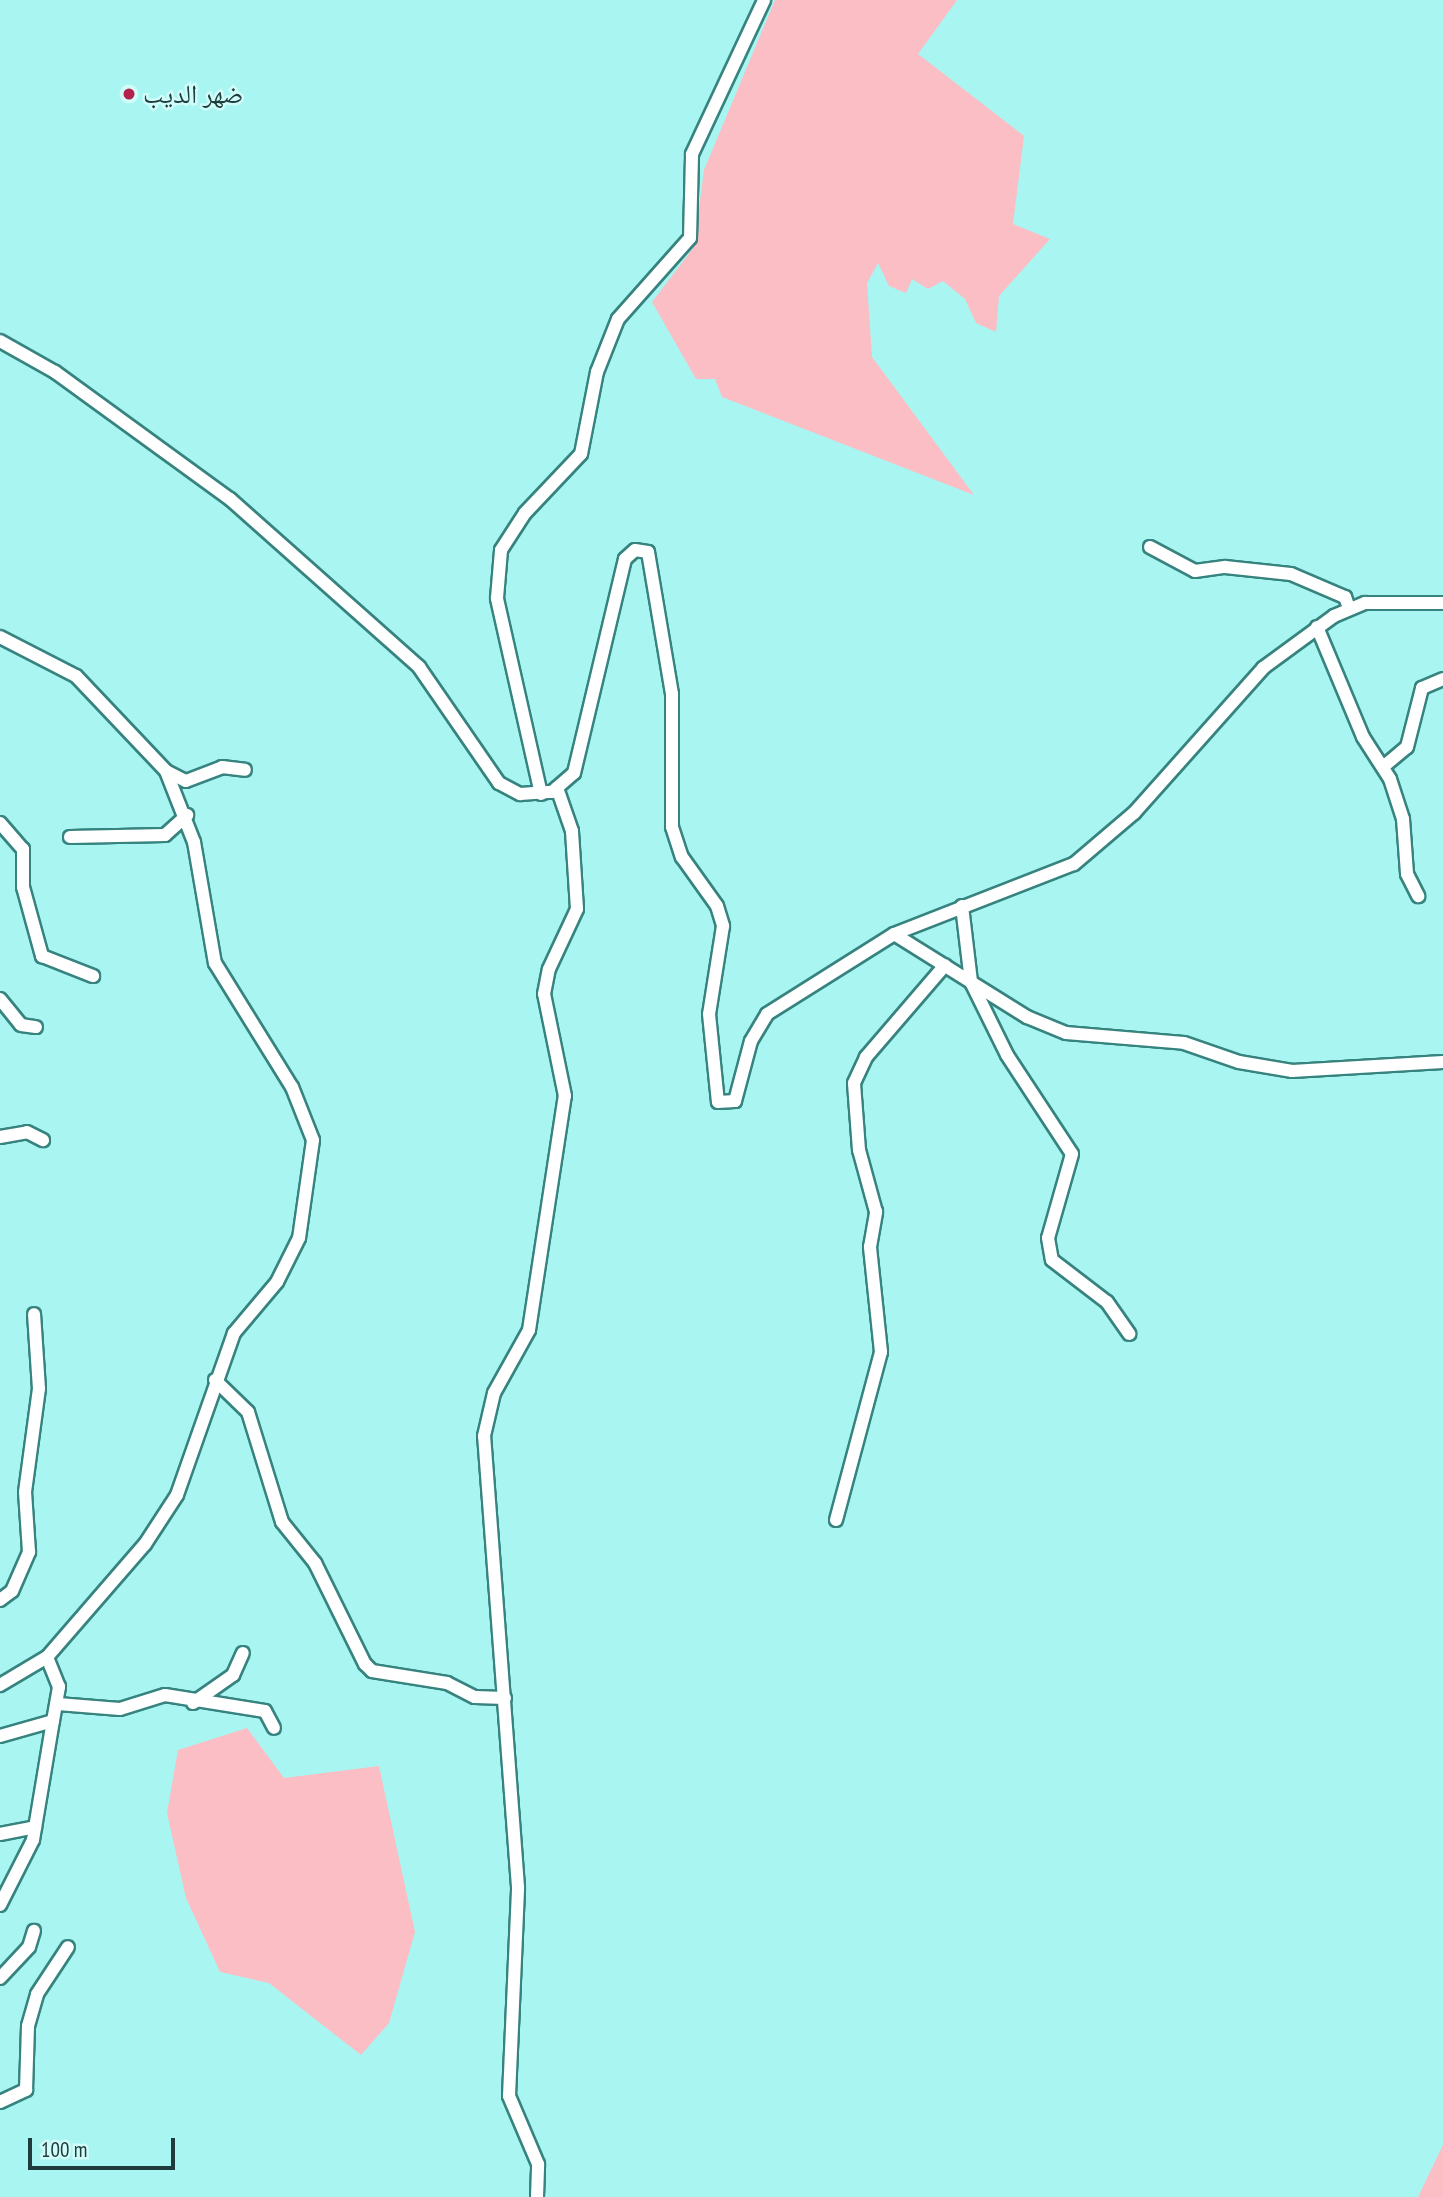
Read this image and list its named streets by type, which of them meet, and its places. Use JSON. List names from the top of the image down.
{
  "places": ["ضهر الديب"],
  "scale_bar": "100 m"
}
